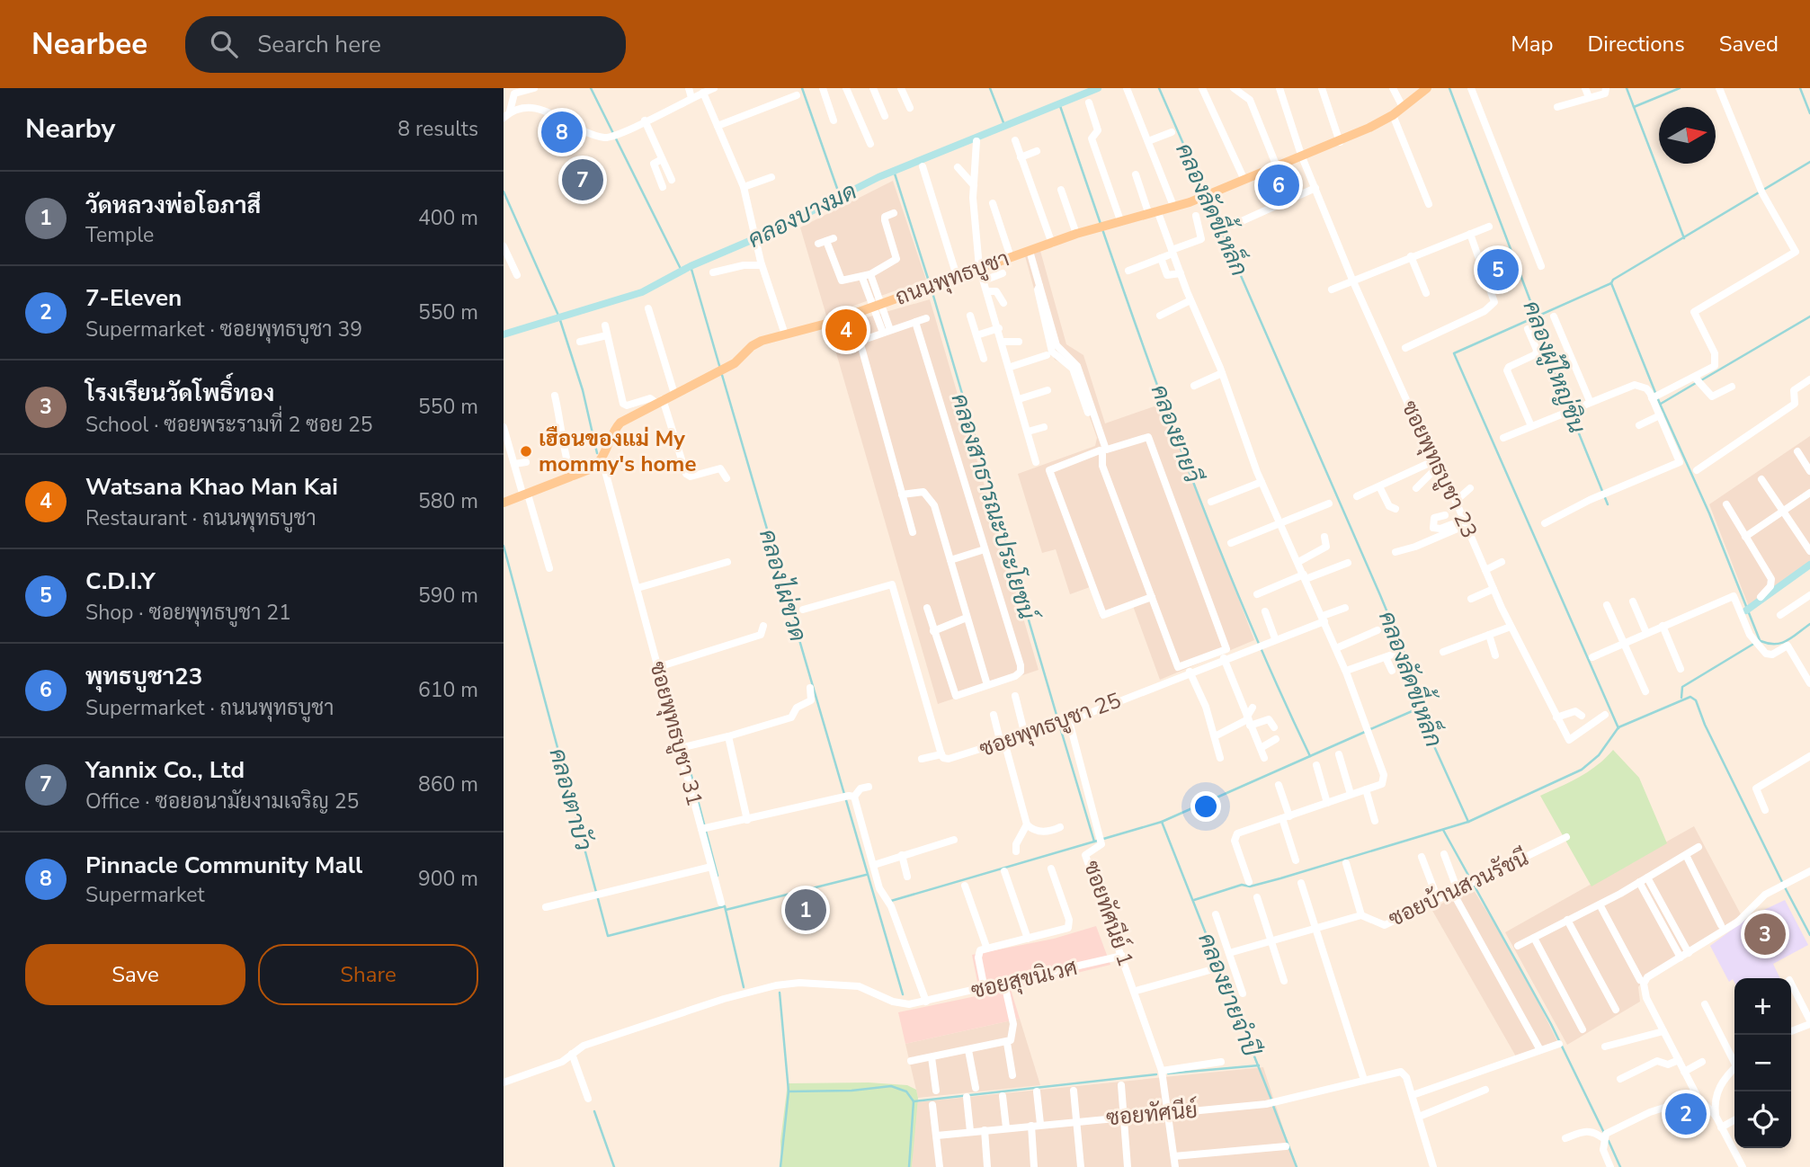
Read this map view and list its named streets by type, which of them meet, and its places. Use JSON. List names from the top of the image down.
{
  "streets": {
    "main road": ["ถนนพุทธบูชา"],
    "street": [
      "ซอยพุทธบูชา 23",
      "ซอยพุทธบูชา 25",
      "ซอยพุทธบูชา 31",
      "ซอยบ้านสวนรัชนี",
      "ซอยทัศนีย์ 1",
      "ซอยสุขนิเวศ",
      "ซอยทัศนีย์"
    ]
  },
  "crossings": [
    ["ถนนพุทธบูชา", "ซอยพุทธบูชา 23"],
    ["ถนนพุทธบูชา", "ซอยพุทธบูชา 31"],
    ["ซอยพุทธบูชา 25", "ซอยทัศนีย์ 1"],
    ["ซอยทัศนีย์ 1", "ซอยสุขนิเวศ"],
    ["ซอยทัศนีย์ 1", "ซอยทัศนีย์"]
  ],
  "water": [
    "คลองลัดขี้เหล็ก",
    "คลองบางมด",
    "คลองผู้ใหญ่ชิน",
    "คลองยายวี",
    "คลองสาธารณะประโยชน์",
    "คลองไผ่ขวด",
    "คลองตาบัว",
    "คลองยายจำปี"
  ],
  "places": ["เฮือนของแม่ My mommy's home"],
  "north": "right",
  "page": {
    "header": "Nearbee",
    "search": "Search here",
    "nav": ["Map", "Directions", "Saved"],
    "heading": ["Nearby", "8 results"],
    "pins": [
      "8",
      "7",
      "6",
      "5",
      "4",
      "1",
      "3",
      "2"
    ],
    "list": [
      {
        "mark": "1",
        "name": "วัดหลวงพ่อโอภาสี",
        "note": "Temple",
        "value": "400 m"
      },
      {
        "mark": "2",
        "name": "7-Eleven",
        "note": "Supermarket · ซอยพุทธบูชา 39",
        "value": "550 m"
      },
      {
        "mark": "3",
        "name": "โรงเรียนวัดโพธิ์ทอง",
        "note": "School · ซอยพระรามที่ 2 ซอย 25",
        "value": "550 m"
      },
      {
        "mark": "4",
        "name": "Watsana Khao Man Kai",
        "note": "Restaurant · ถนนพุทธบูชา",
        "value": "580 m"
      },
      {
        "mark": "5",
        "name": "C.D.I.Y",
        "note": "Shop · ซอยพุทธบูชา 21",
        "value": "590 m"
      },
      {
        "mark": "6",
        "name": "พุทธบูชา23",
        "note": "Supermarket · ถนนพุทธบูชา",
        "value": "610 m"
      },
      {
        "mark": "7",
        "name": "Yannix Co., Ltd",
        "note": "Office · ซอยอนามัยงามเจริญ 25",
        "value": "860 m"
      },
      {
        "mark": "8",
        "name": "Pinnacle Community Mall",
        "note": "Supermarket",
        "value": "900 m"
      }
    ],
    "buttons": ["Save", "Share"],
    "map_buttons": ["+", "−"]
  }
}
